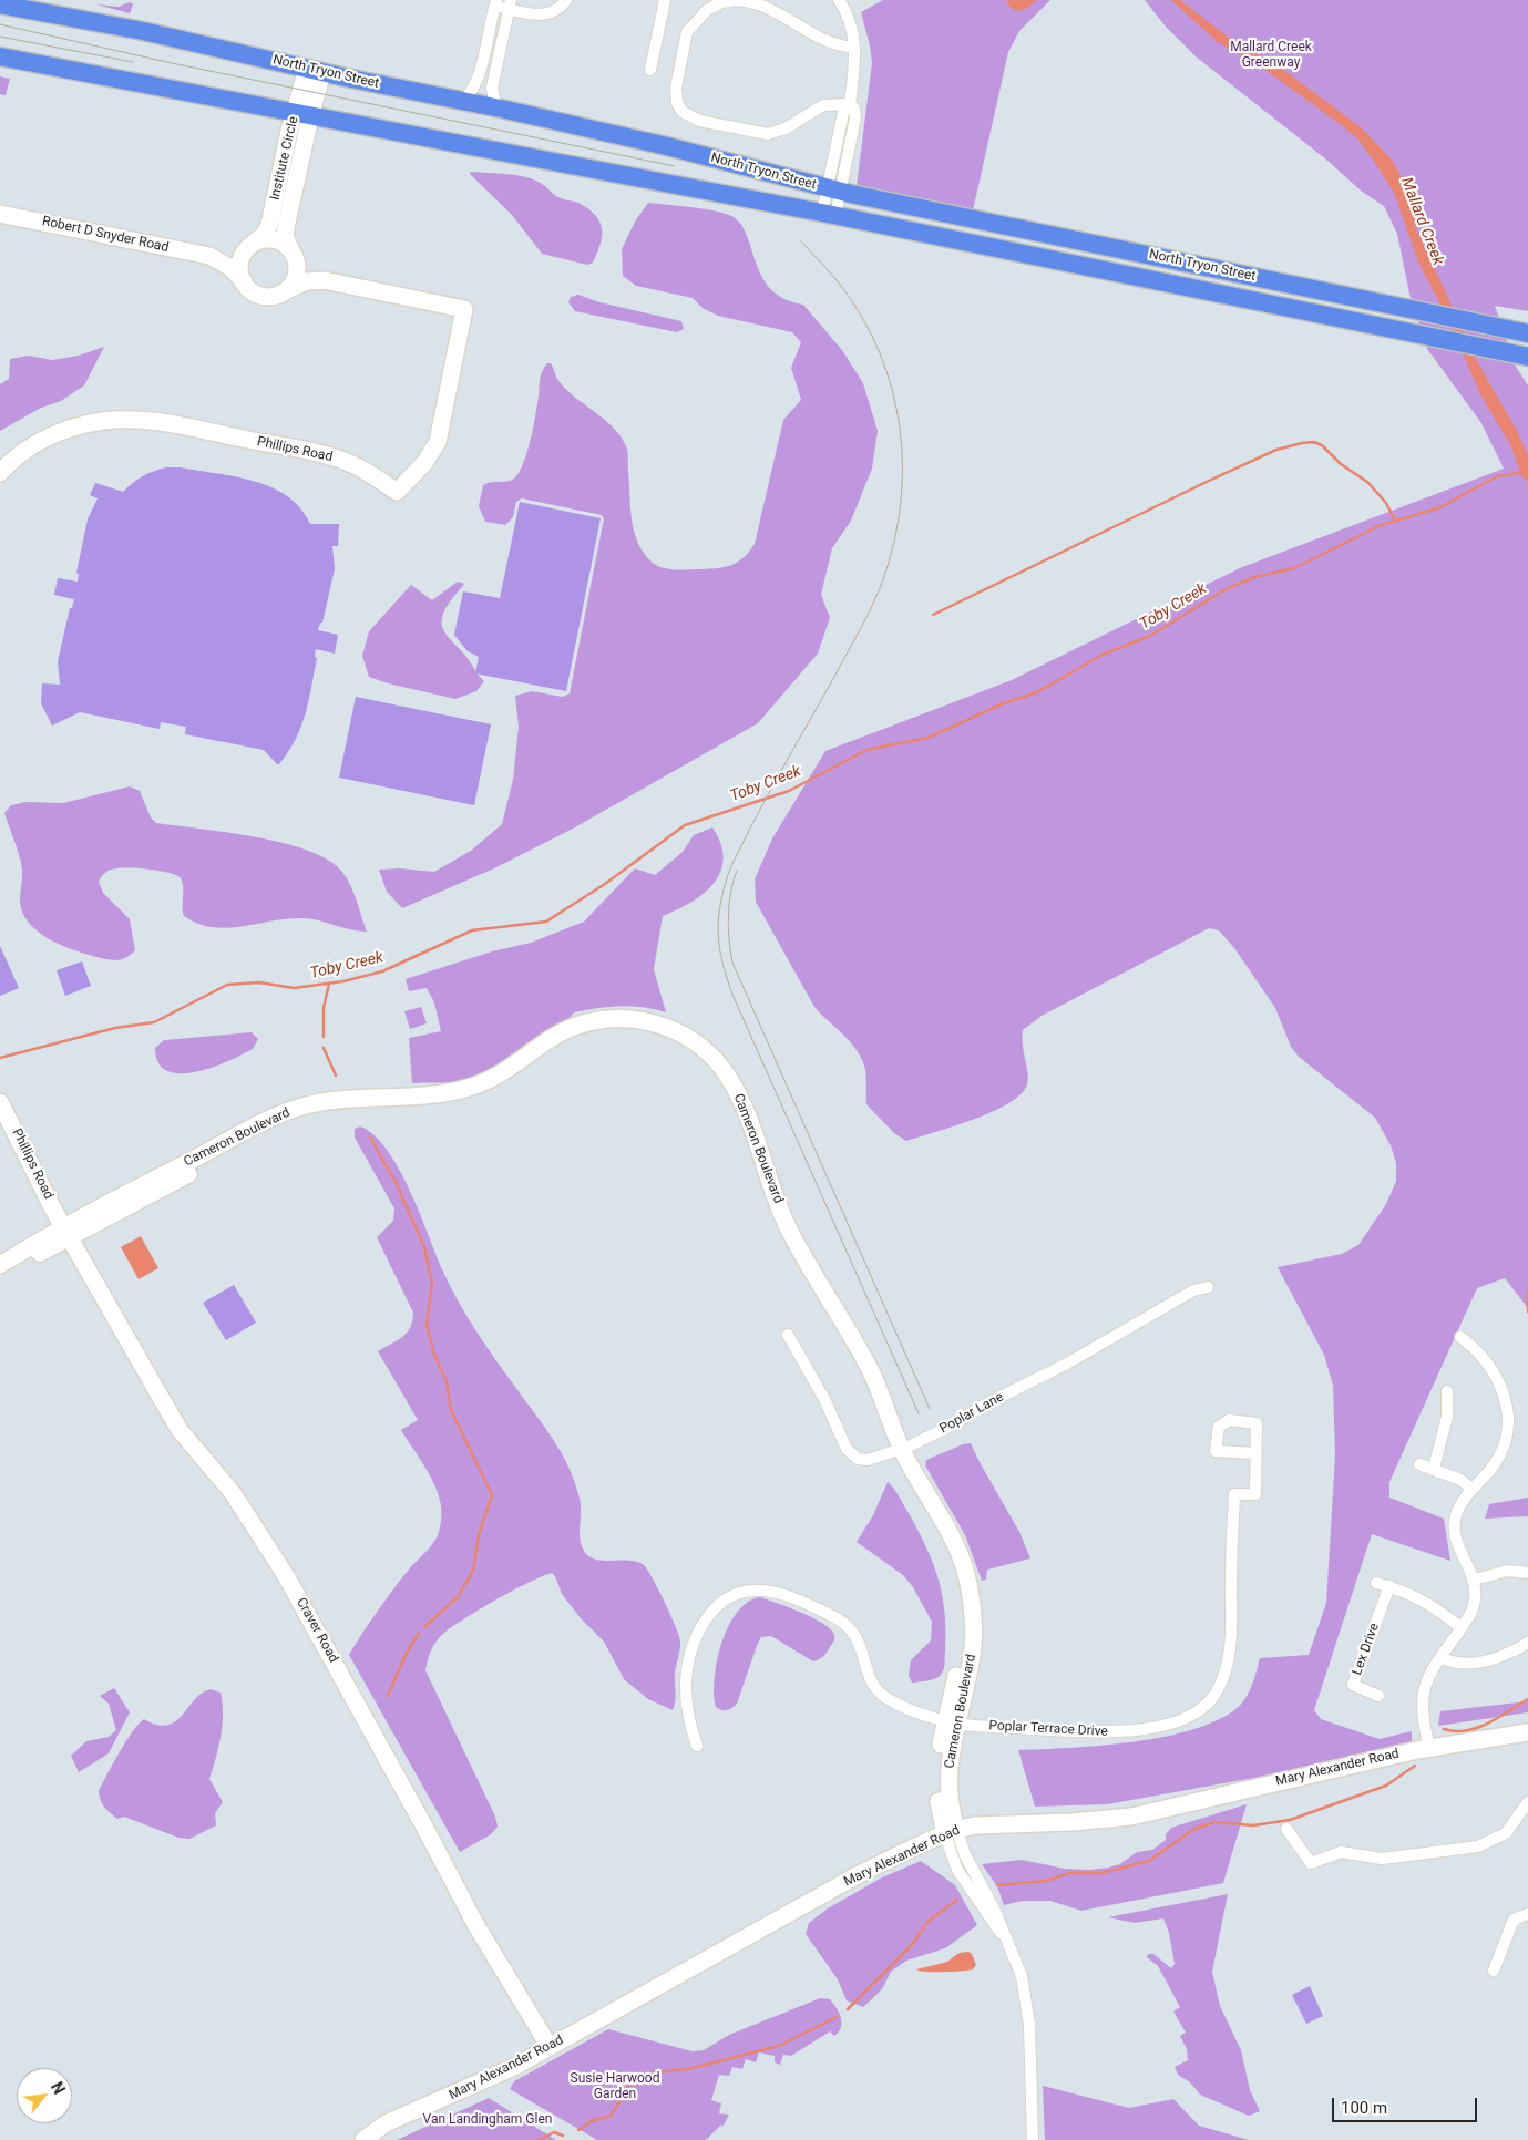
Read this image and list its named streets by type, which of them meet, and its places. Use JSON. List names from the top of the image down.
{
  "streets": {
    "main road": ["North Tryon Street"],
    "street": [
      "Institute Circle",
      "Robert D Snyder Road",
      "Phillips Road",
      "Cameron Boulevard",
      "Poplar Lane",
      "Craver Road",
      "Lex Drive",
      "Poplar Terrace Drive",
      "Mary Alexander Road"
    ]
  },
  "crossings": [
    ["North Tryon Street", "Institute Circle"],
    ["Institute Circle", "Robert D Snyder Road"],
    ["Phillips Road", "Cameron Boulevard"],
    ["Phillips Road", "Craver Road"],
    ["Cameron Boulevard", "Poplar Lane"],
    ["Cameron Boulevard", "Craver Road"],
    ["Cameron Boulevard", "Poplar Terrace Drive"],
    ["Cameron Boulevard", "Mary Alexander Road"],
    ["Craver Road", "Mary Alexander Road"]
  ],
  "water": ["Mallard Creek", "Toby Creek"],
  "parks": ["Mallard Creek Greenway", "Susie Harwood Garden", "Van Landingham Glen"],
  "scale_bar": "100 m",
  "north": "top right"
}
